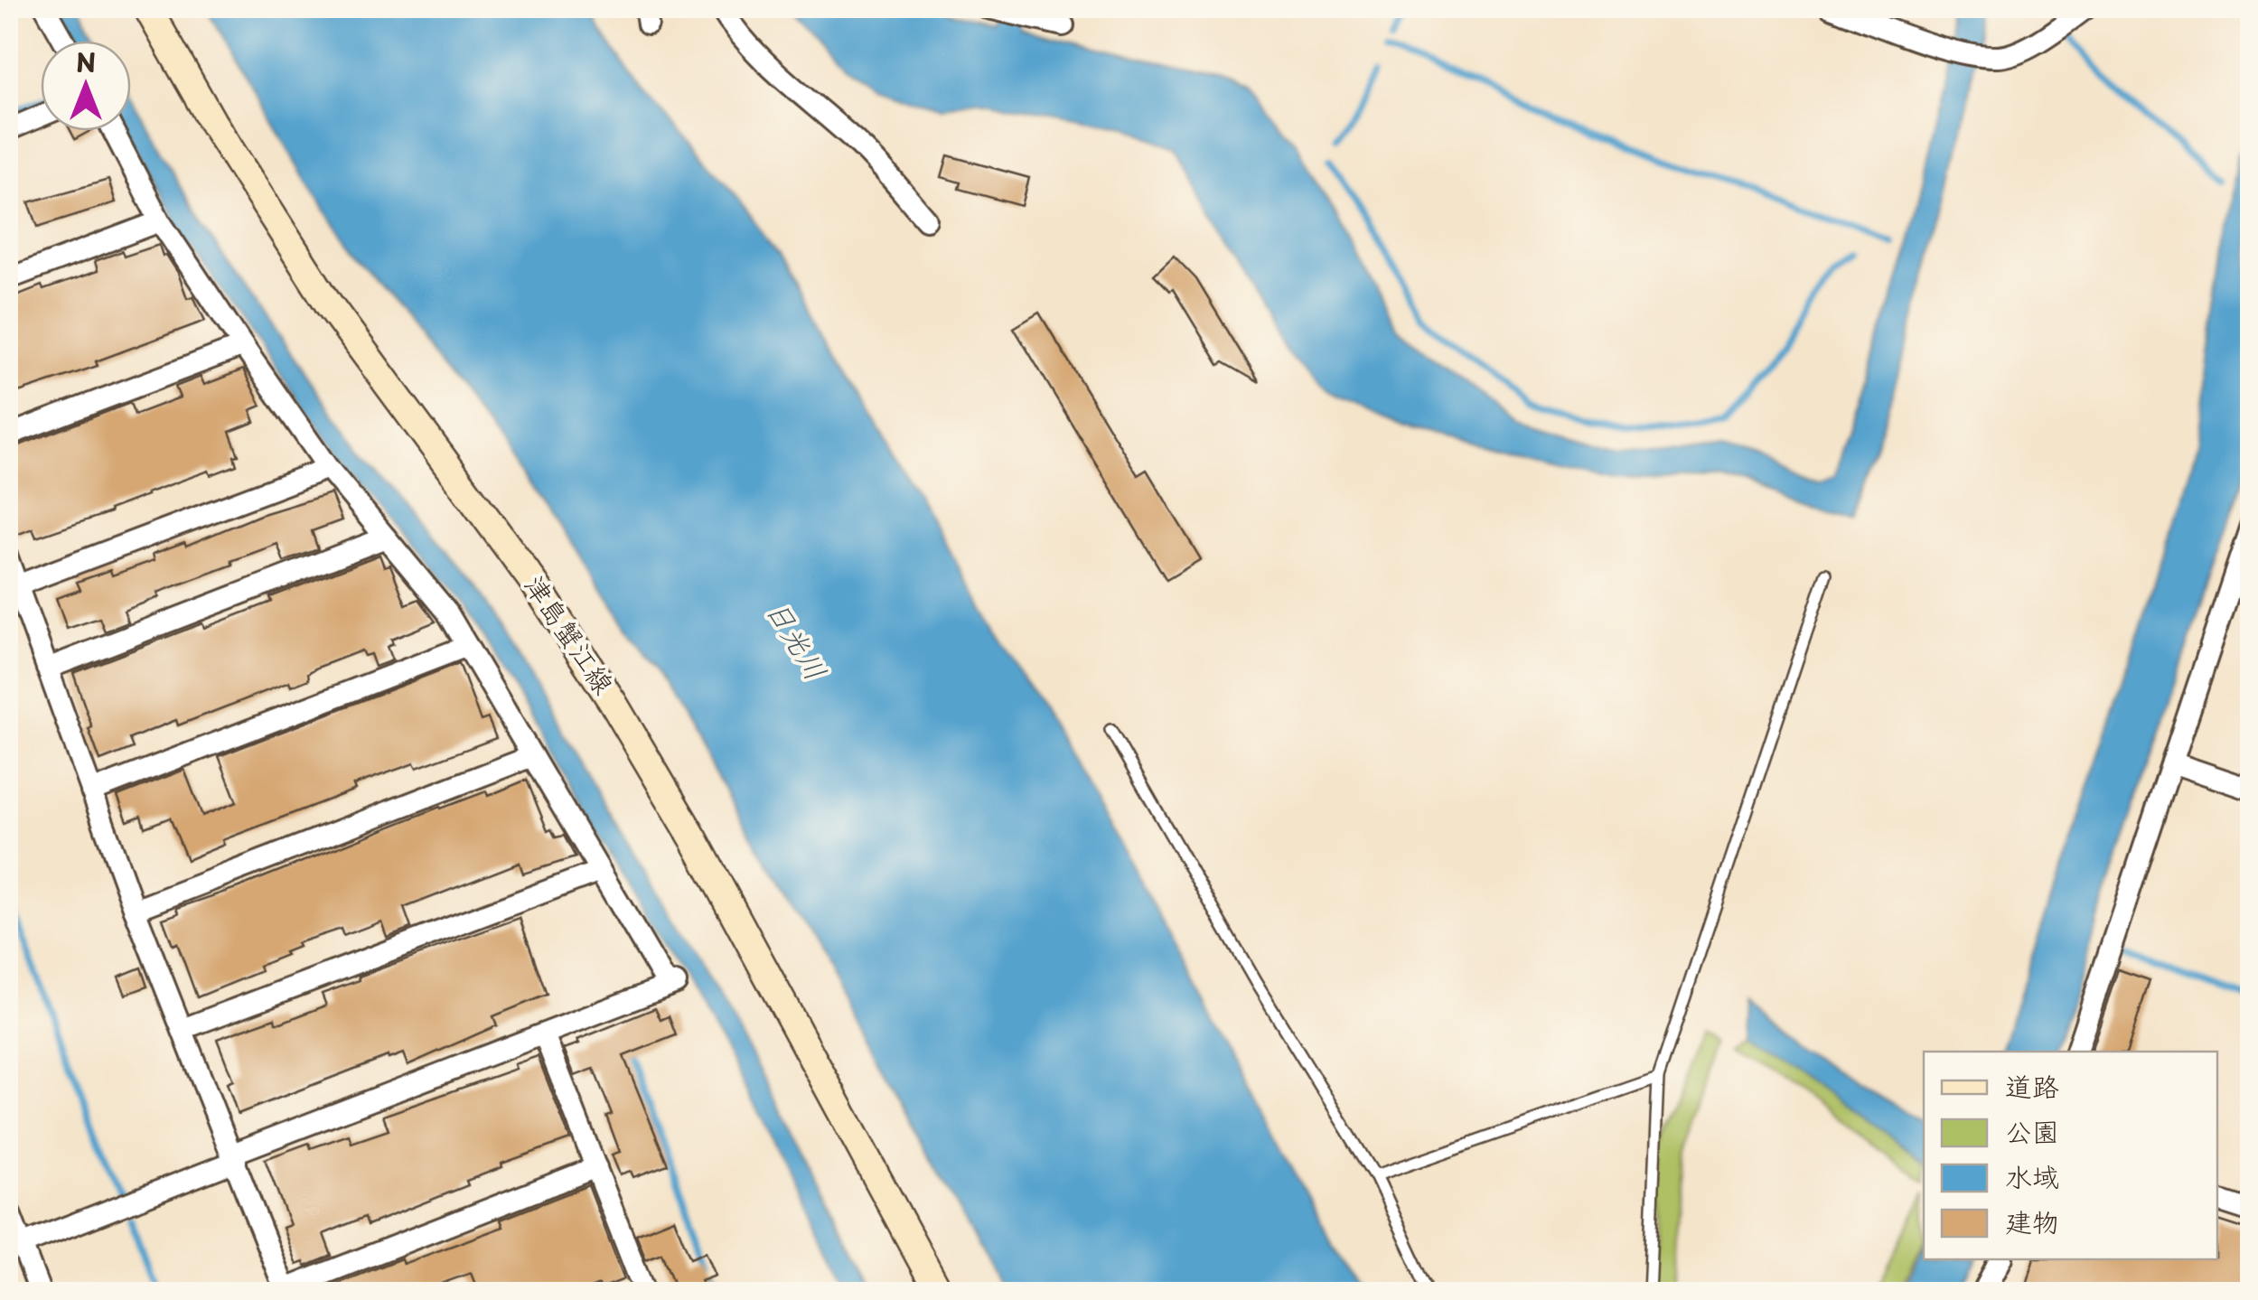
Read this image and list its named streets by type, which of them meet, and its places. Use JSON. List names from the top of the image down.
{
  "streets": {
    "main road": ["津島蟹江線"]
  },
  "water": ["日光川"],
  "legend": [
    "道路",
    "公園",
    "水域",
    "建物"
  ],
  "north": "top"
}
